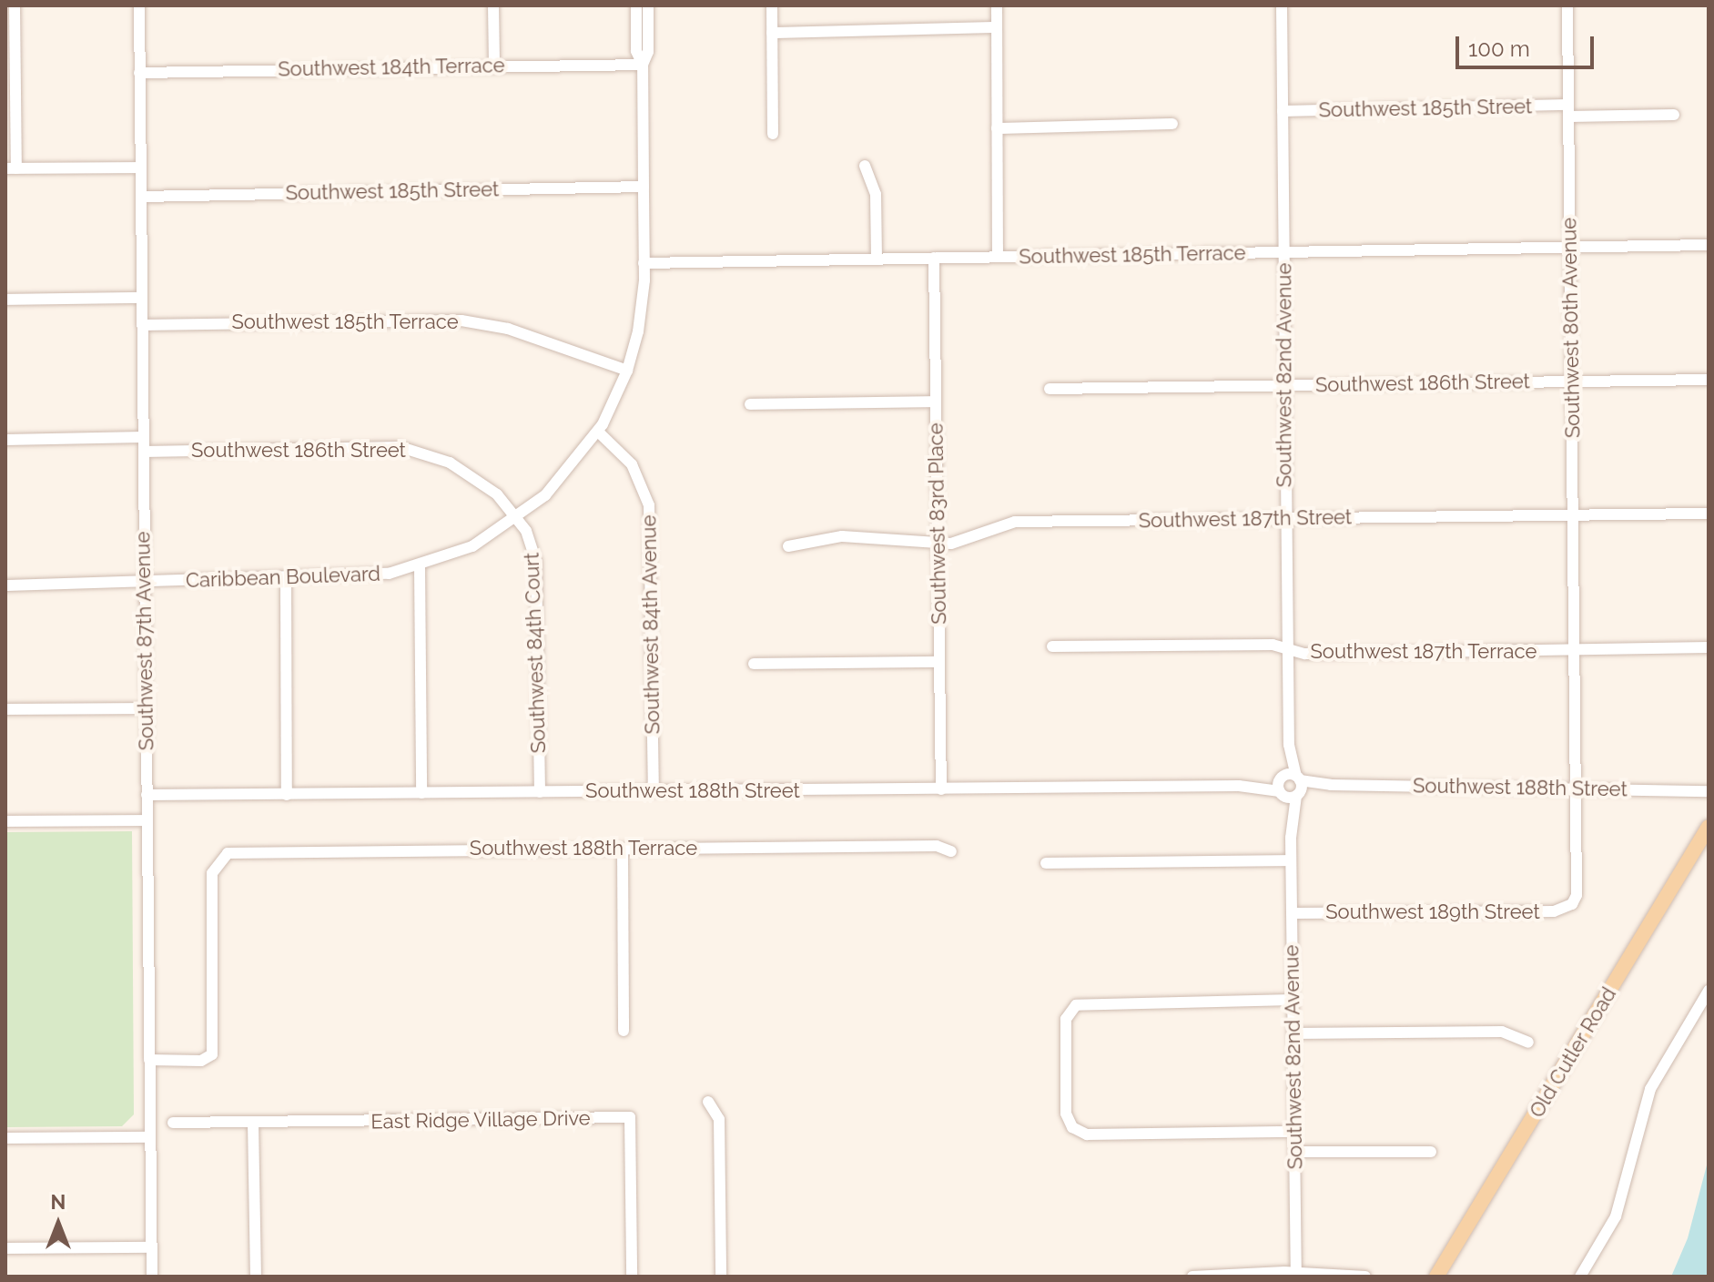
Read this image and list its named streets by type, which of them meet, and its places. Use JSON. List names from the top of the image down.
{
  "streets": {
    "main road": ["Old Cutler Road"],
    "street": [
      "Southwest 184th Terrace",
      "Southwest 185th Street",
      "Southwest 185th Terrace",
      "Southwest 80th Avenue",
      "Southwest 82nd Avenue",
      "Southwest 186th Street",
      "Southwest 187th Street",
      "Southwest 83rd Place",
      "Caribbean Boulevard",
      "Southwest 84th Avenue",
      "Southwest 87th Avenue",
      "Southwest 187th Terrace",
      "Southwest 84th Court",
      "Southwest 188th Street",
      "Southwest 188th Terrace",
      "Southwest 189th Street",
      "East Ridge Village Drive"
    ]
  },
  "crossings": [
    ["Southwest 184th Terrace", "Caribbean Boulevard"],
    ["Southwest 184th Terrace", "Southwest 87th Avenue"],
    ["Southwest 185th Street", "Southwest 80th Avenue"],
    ["Southwest 185th Street", "Southwest 82nd Avenue"],
    ["Southwest 185th Street", "Caribbean Boulevard"],
    ["Southwest 185th Street", "Southwest 87th Avenue"],
    ["Southwest 185th Terrace", "Southwest 80th Avenue"],
    ["Southwest 185th Terrace", "Southwest 82nd Avenue"],
    ["Southwest 185th Terrace", "Southwest 83rd Place"],
    ["Southwest 185th Terrace", "Caribbean Boulevard"],
    ["Southwest 185th Terrace", "Southwest 87th Avenue"],
    ["Southwest 80th Avenue", "Southwest 186th Street"],
    ["Southwest 80th Avenue", "Southwest 187th Street"],
    ["Southwest 80th Avenue", "Southwest 187th Terrace"],
    ["Southwest 80th Avenue", "Southwest 188th Street"],
    ["Southwest 80th Avenue", "Southwest 189th Street"],
    ["Southwest 82nd Avenue", "Southwest 186th Street"],
    ["Southwest 82nd Avenue", "Southwest 187th Street"],
    ["Southwest 82nd Avenue", "Southwest 187th Terrace"],
    ["Southwest 82nd Avenue", "Southwest 188th Street"],
    ["Southwest 82nd Avenue", "Southwest 189th Street"],
    ["Southwest 186th Street", "Caribbean Boulevard"],
    ["Southwest 186th Street", "Southwest 87th Avenue"],
    ["Southwest 186th Street", "Southwest 84th Court"],
    ["Southwest 187th Street", "Southwest 83rd Place"],
    ["Southwest 83rd Place", "Southwest 188th Street"],
    ["Caribbean Boulevard", "Southwest 84th Avenue"],
    ["Caribbean Boulevard", "Southwest 87th Avenue"],
    ["Caribbean Boulevard", "Southwest 84th Court"],
    ["Southwest 84th Avenue", "Southwest 188th Street"],
    ["Southwest 87th Avenue", "Southwest 188th Street"],
    ["Southwest 87th Avenue", "Southwest 188th Terrace"],
    ["Southwest 84th Court", "Southwest 188th Street"],
    ["Southwest 188th Street", "Southwest 189th Street"]
  ],
  "scale_bar": "100 m",
  "north": "top"
}
